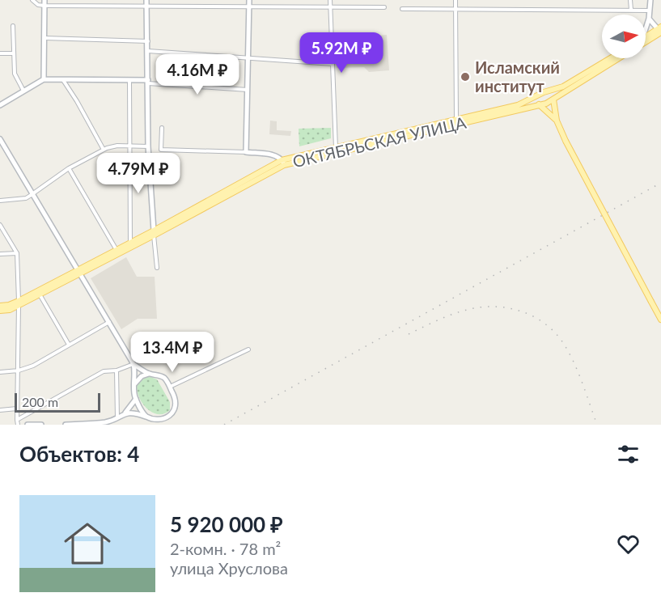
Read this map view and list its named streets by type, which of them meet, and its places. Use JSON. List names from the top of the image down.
{
  "streets": {
    "main road": ["ОКТЯБРЬСКАЯ УЛИЦА"]
  },
  "places": ["Исламский институт"],
  "scale_bar": "200 m",
  "north": "right",
  "page": {
    "price": [
      "5.92M ₽",
      "4.16M ₽",
      "4.79M ₽",
      "13.4M ₽"
    ],
    "scale": "200 m",
    "heading": "Объектов: 4",
    "list": [
      {
        "name": "5 920 000 ₽",
        "note": "2-комн. · 78 m² · улица Хруслова"
      }
    ]
  }
}
